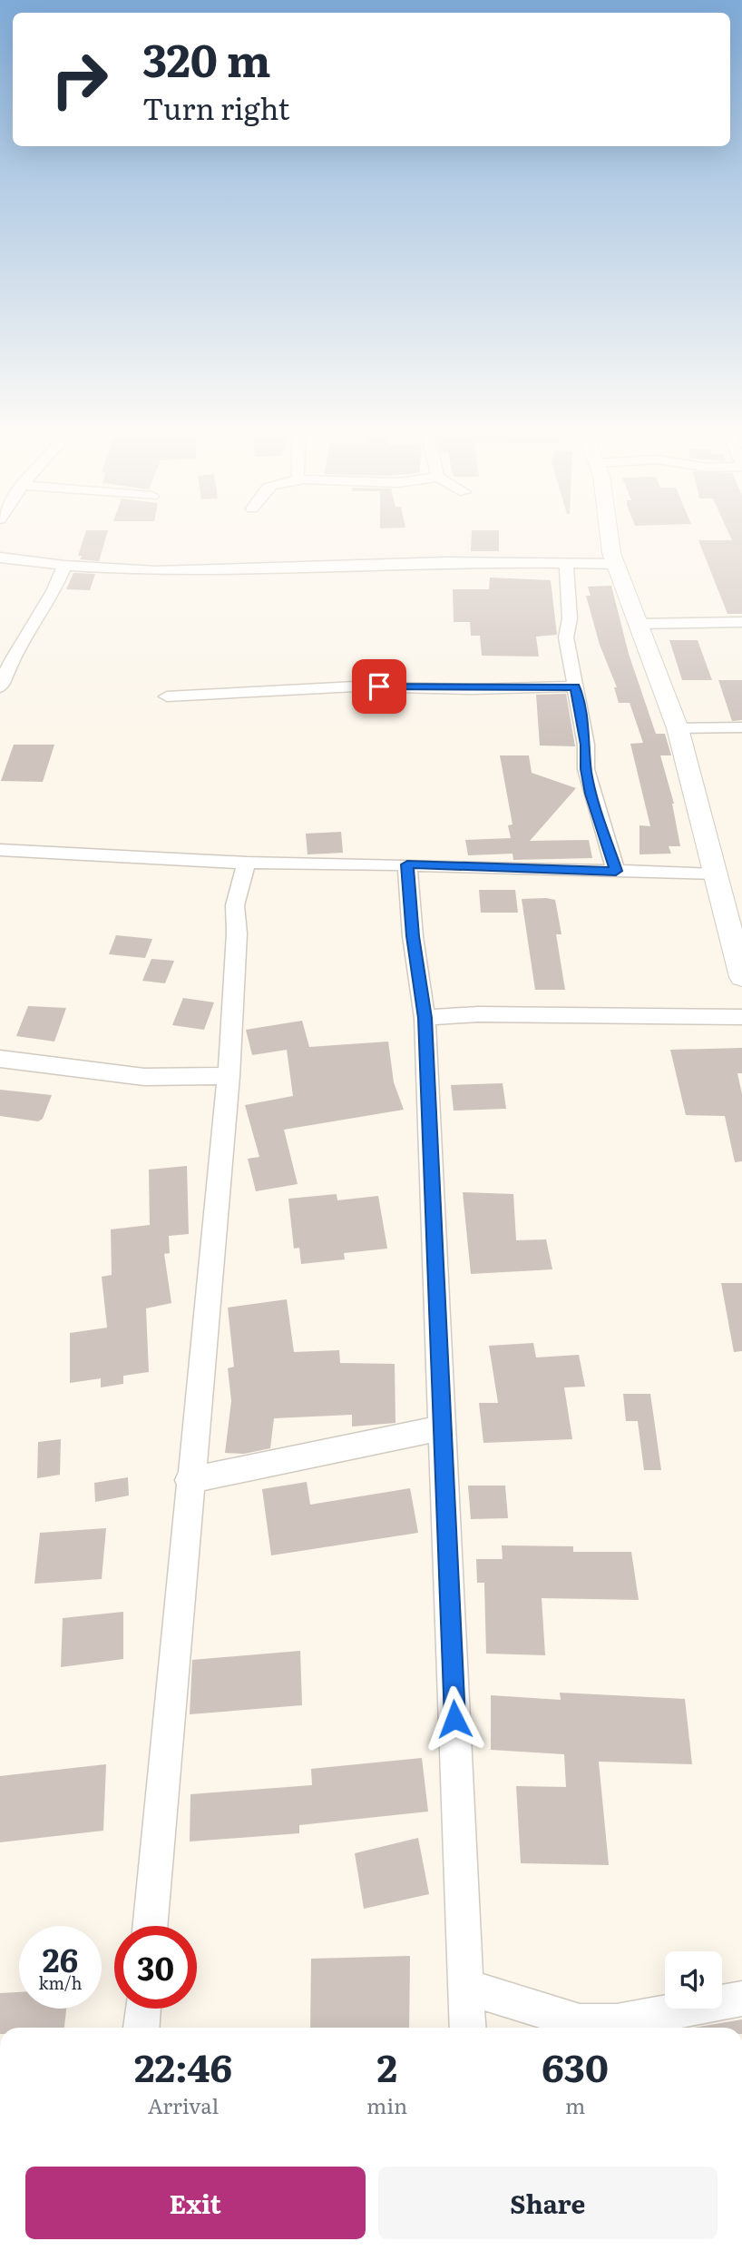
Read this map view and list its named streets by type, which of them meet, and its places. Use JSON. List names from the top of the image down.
{
  "page": {
    "turn": ["320 m", "Turn right"],
    "speed": "26 km/h",
    "limit": "30",
    "eta": [
      "22:46",
      "Arrival",
      "2",
      "min",
      "630",
      "m"
    ],
    "buttons": ["Exit", "Share"]
  }
}
